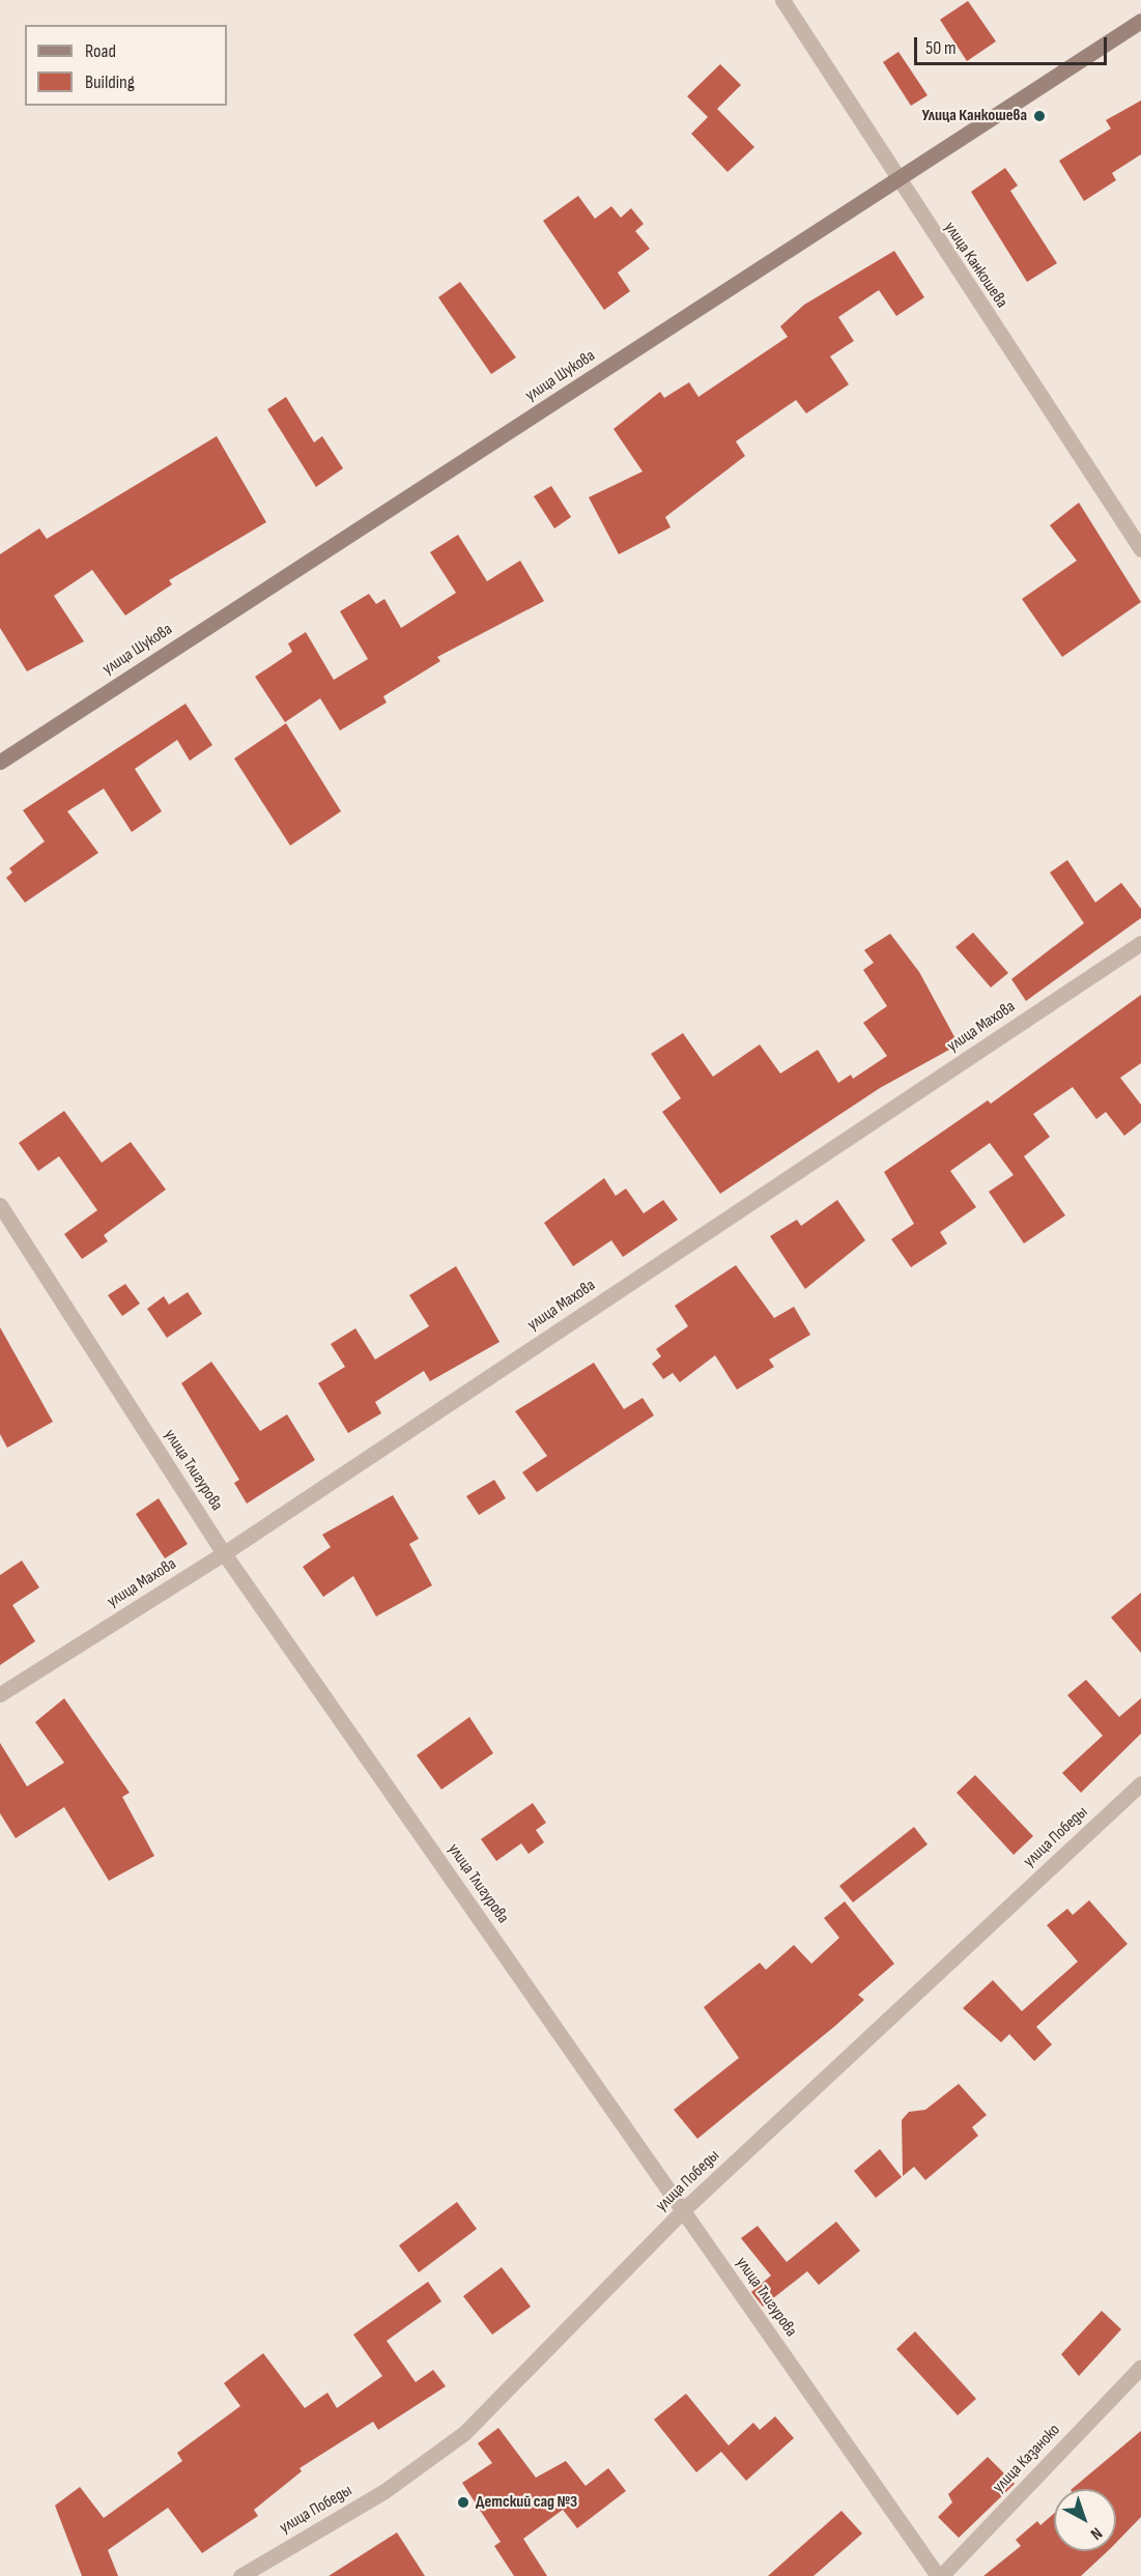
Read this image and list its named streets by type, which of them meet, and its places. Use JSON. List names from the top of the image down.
{
  "streets": {
    "main road": ["улица Шукова"],
    "street": [
      "улица Канкошева",
      "улица Махова",
      "улица Тлигурова",
      "улица Победы",
      "улица Казаноко"
    ]
  },
  "crossings": [
    ["улица Канкошева", "улица Шукова"],
    ["улица Махова", "улица Тлигурова"],
    ["улица Тлигурова", "улица Победы"],
    ["улица Тлигурова", "улица Казаноко"]
  ],
  "places": ["Улица Канкошева", "Детский сад №3"],
  "legend": ["Road", "Building"],
  "scale_bar": "50 m",
  "north": "bottom right"
}
